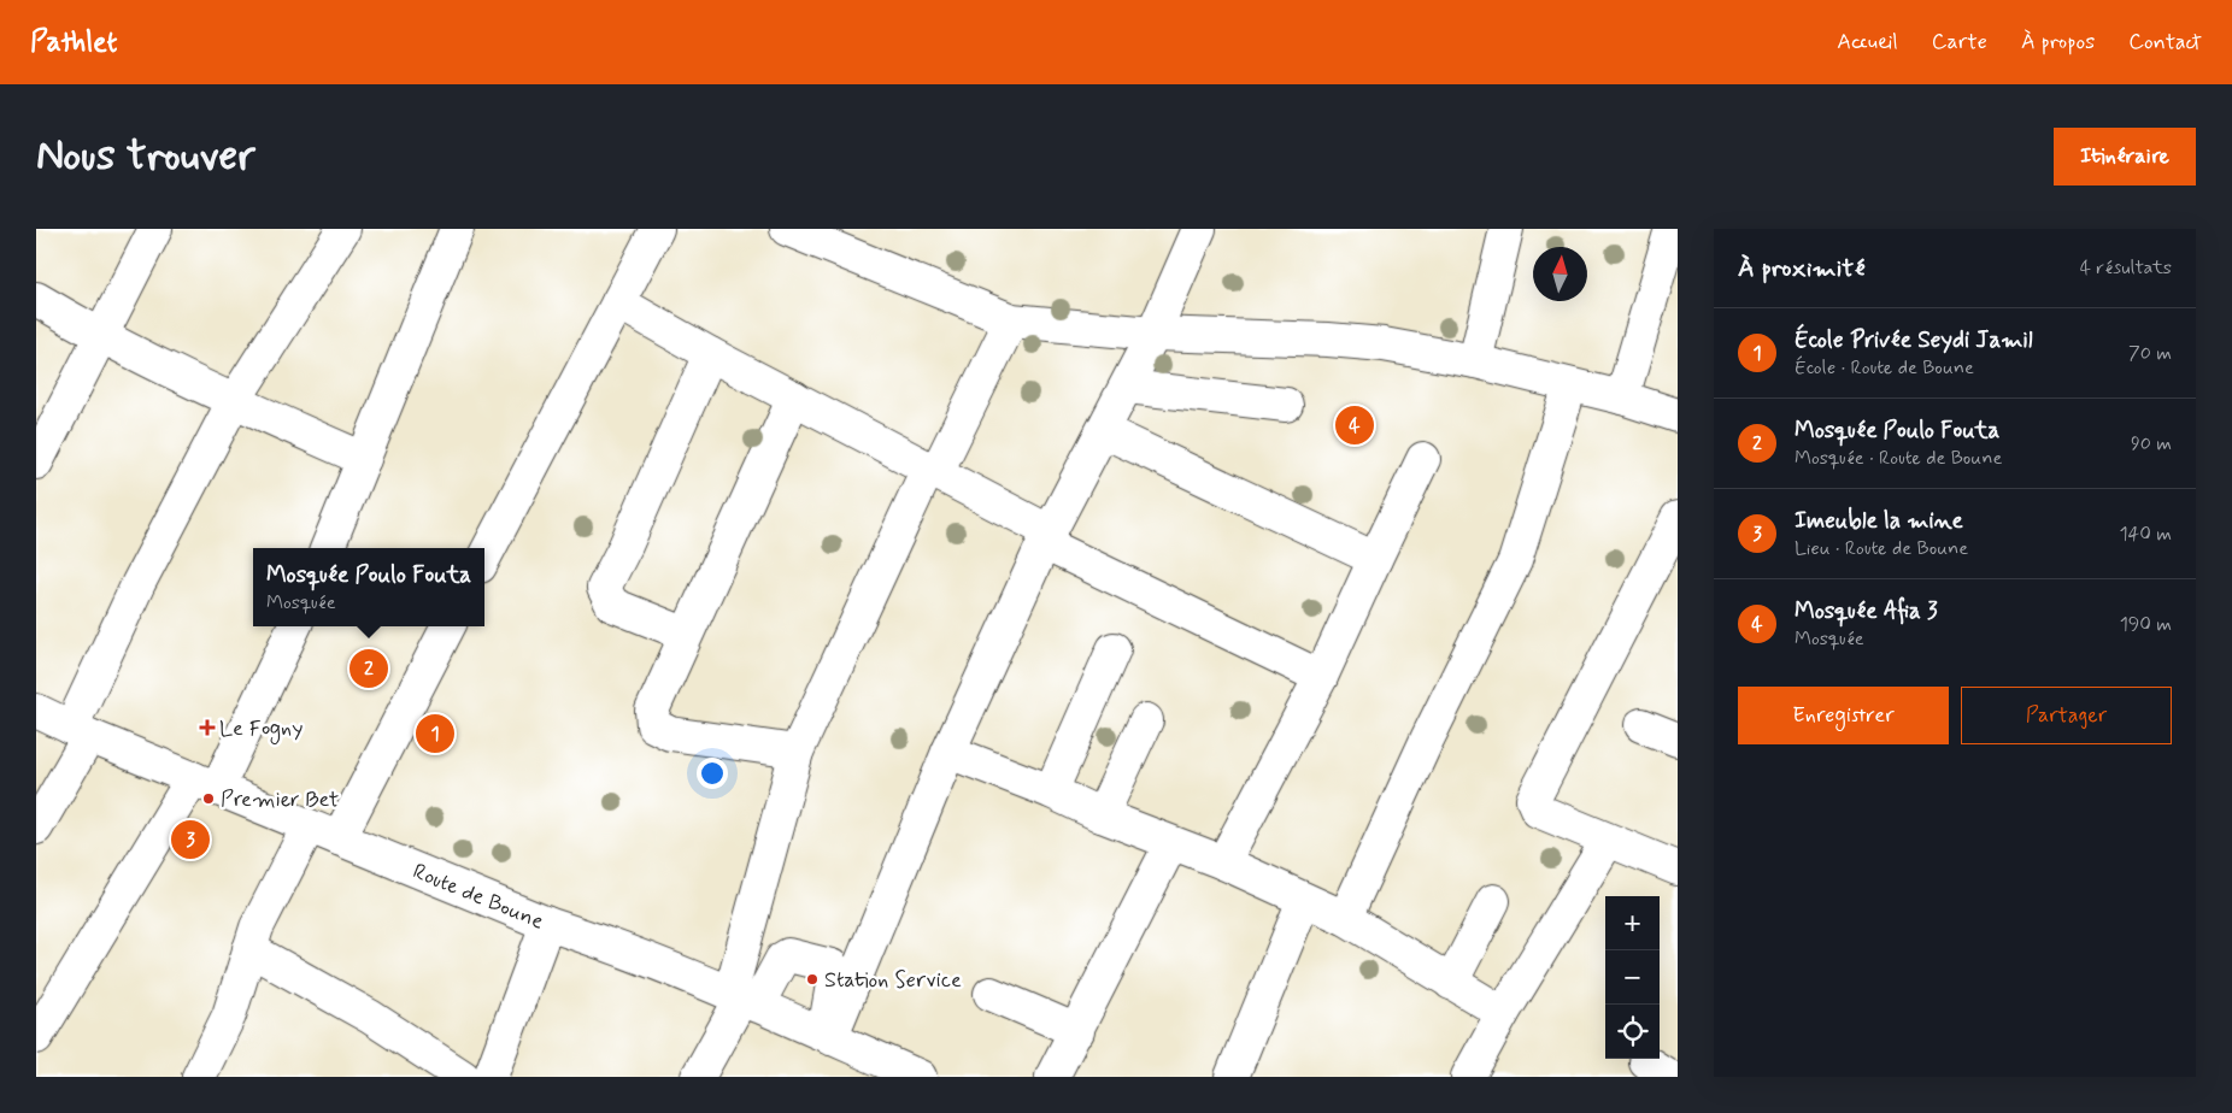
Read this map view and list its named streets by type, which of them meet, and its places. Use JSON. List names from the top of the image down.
{
  "streets": {
    "street": ["Route de Boune"]
  },
  "places": {
    "health": ["Le Fogny"],
    "other": ["Premier Bet", "Station Service"]
  },
  "north": "top",
  "page": {
    "header": "Pathlet",
    "nav": [
      "Accueil",
      "Carte",
      "À propos",
      "Contact"
    ],
    "buttons": [
      "Itinéraire",
      ["Enregistrer", "Partager"]
    ],
    "title": "Nous trouver",
    "heading": ["À proximité", "4 résultats"],
    "list": [
      {
        "mark": "1",
        "name": "École Privée Seydi Jamil",
        "note": "École · Route de Boune",
        "value": "70 m"
      },
      {
        "mark": "2",
        "name": "Mosquée Poulo Fouta",
        "note": "Mosquée · Route de Boune",
        "value": "90 m"
      },
      {
        "mark": "3",
        "name": "Imeuble la mine",
        "note": "Lieu · Route de Boune",
        "value": "140 m"
      },
      {
        "mark": "4",
        "name": "Mosquée Afia 3",
        "note": "Mosquée",
        "value": "190 m"
      }
    ],
    "pins": [
      "4",
      "2",
      "1",
      "3"
    ],
    "popup": ["Mosquée Poulo Fouta", "Mosquée"],
    "map_buttons": ["+", "−"]
  }
}
